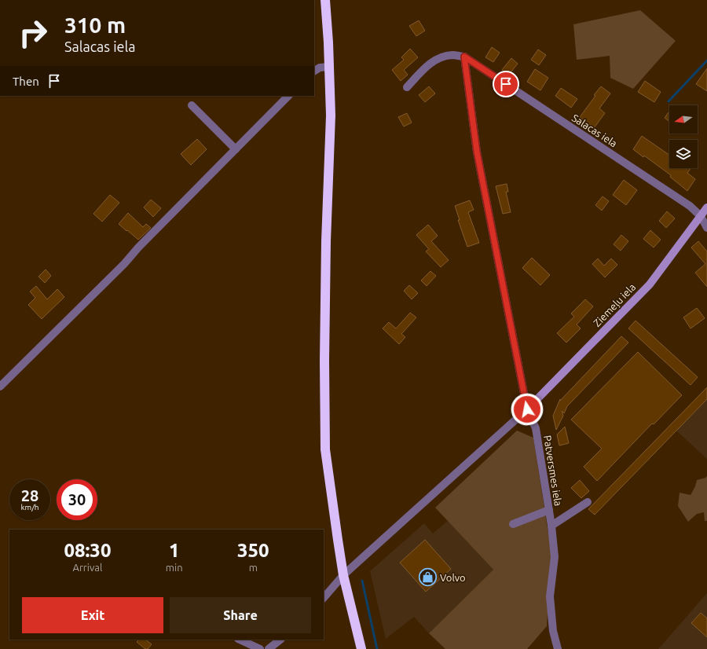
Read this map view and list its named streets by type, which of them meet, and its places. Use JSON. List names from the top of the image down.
{
  "streets": {
    "street": ["Salacas iela", "Ziemeļu iela", "Patversmes iela"]
  },
  "crossings": [
    ["Salacas iela", "Ziemeļu iela"],
    ["Salacas iela", "Patversmes iela"],
    ["Ziemeļu iela", "Patversmes iela"]
  ],
  "places": {
    "shop": ["Volvo"]
  },
  "north": "left",
  "page": {
    "turn": ["310 m", "Salacas iela"],
    "then": "Then",
    "speed": "28 km/h",
    "limit": "30",
    "eta": [
      "08:30",
      "Arrival",
      "1",
      "min",
      "350",
      "m"
    ],
    "buttons": ["Exit", "Share"]
  }
}
